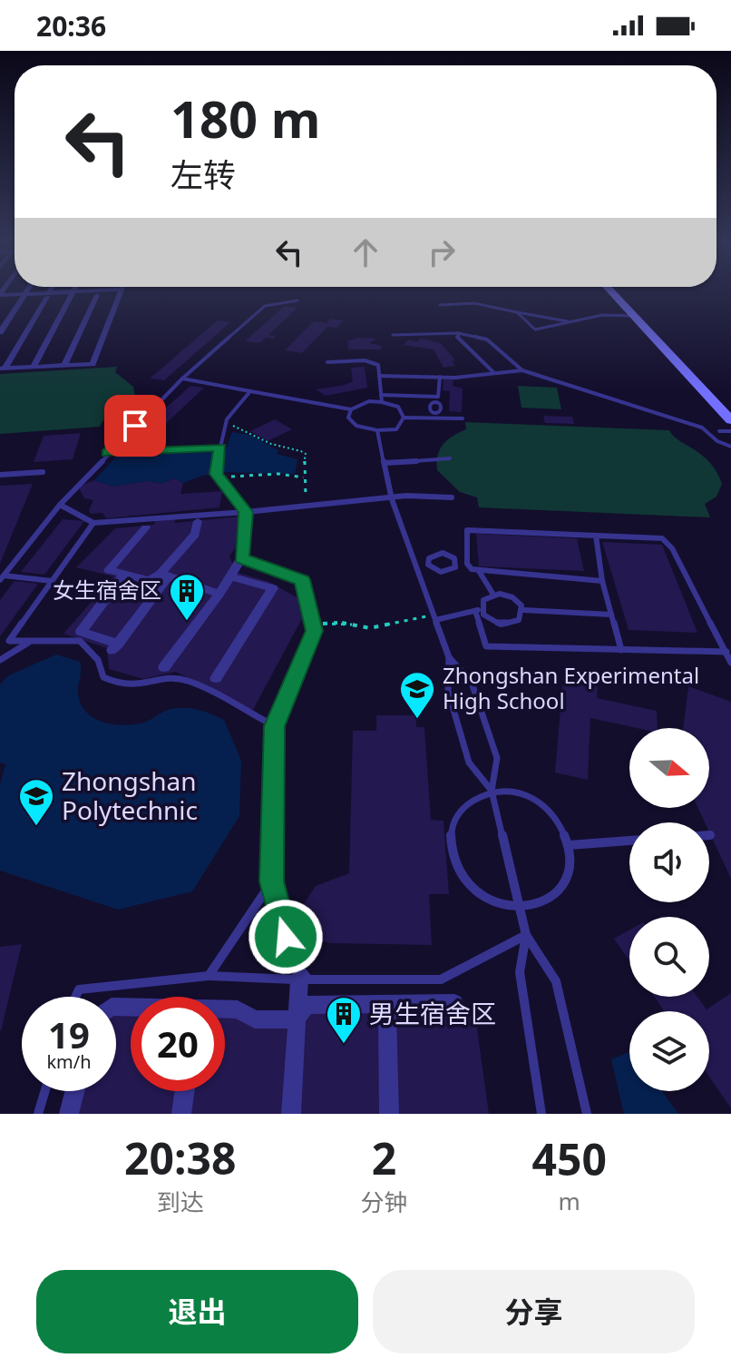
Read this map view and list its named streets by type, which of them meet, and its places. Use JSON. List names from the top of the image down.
{
  "places": {
    "building": ["女生宿舍区", "男生宿舍区"],
    "school or university": ["Zhongshan Experimental High School", "Zhongshan Polytechnic"]
  },
  "north": "right",
  "page": {
    "status": "20:36",
    "turn": ["180 m", "左转"],
    "speed": "19 km/h",
    "limit": "20",
    "eta": [
      "20:38",
      "到达",
      "2",
      "分钟",
      "450",
      "m"
    ],
    "buttons": ["退出", "分享"]
  }
}
